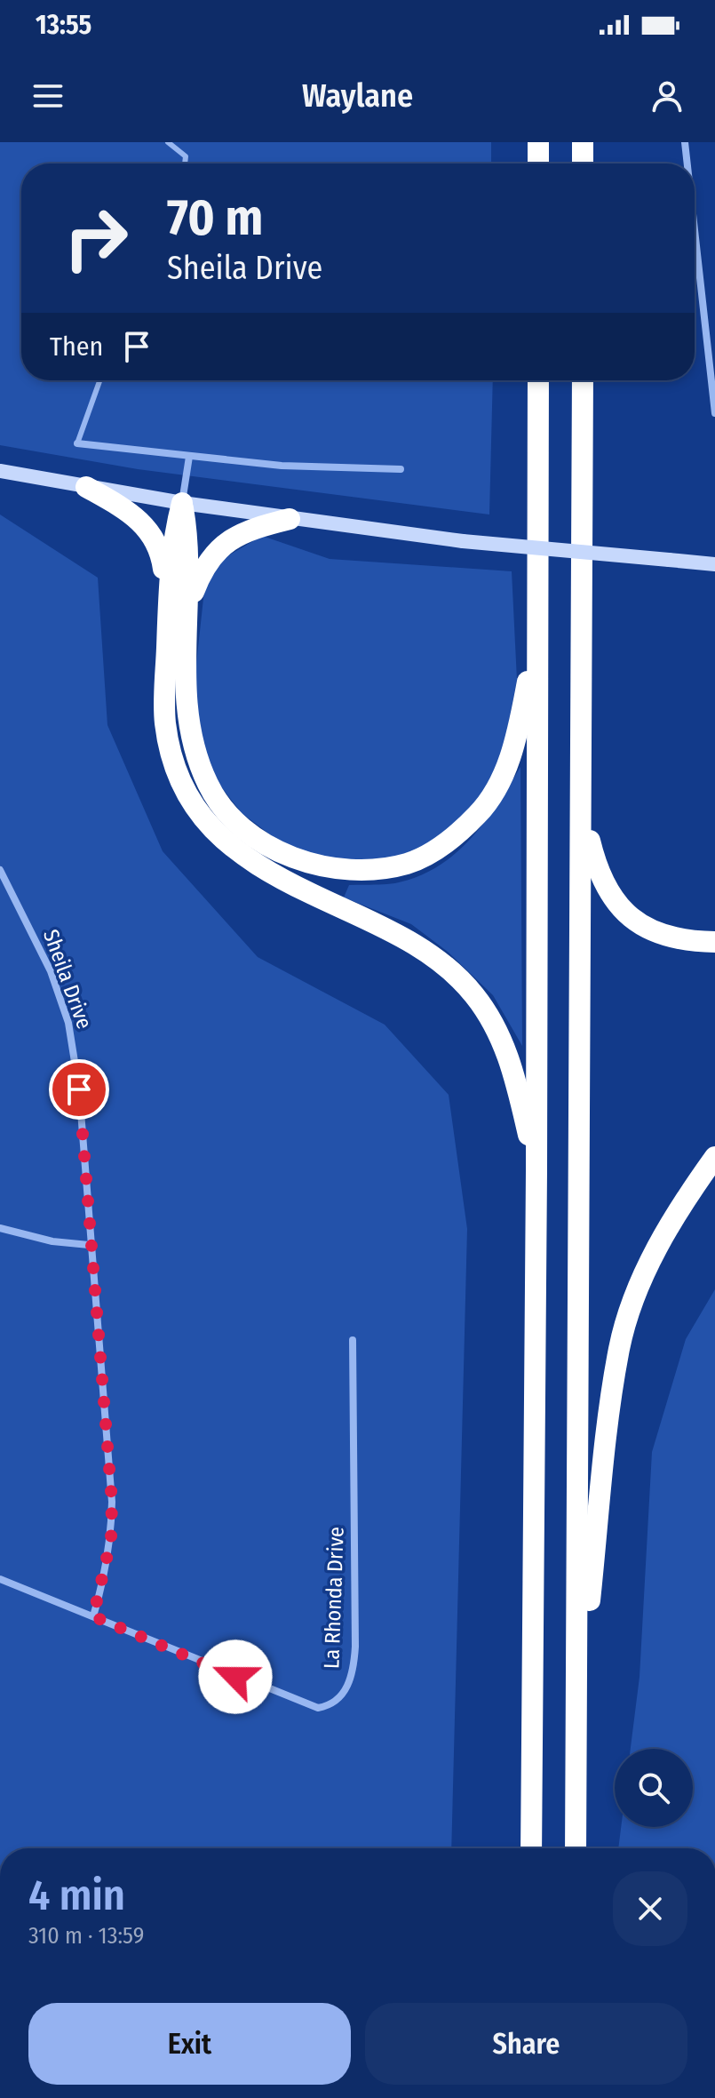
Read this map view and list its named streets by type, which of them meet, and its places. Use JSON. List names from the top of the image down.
{
  "streets": {
    "street": ["Sheila Drive", "La Rhonda Drive"]
  },
  "crossings": [
    ["Sheila Drive", "La Rhonda Drive"]
  ],
  "page": {
    "status": "13:55",
    "header": "Waylane",
    "turn": ["70 m", "Sheila Drive"],
    "then": "Then",
    "heading": ["4 min", "310 m · 13:59"],
    "buttons": ["Exit", "Share"]
  }
}
